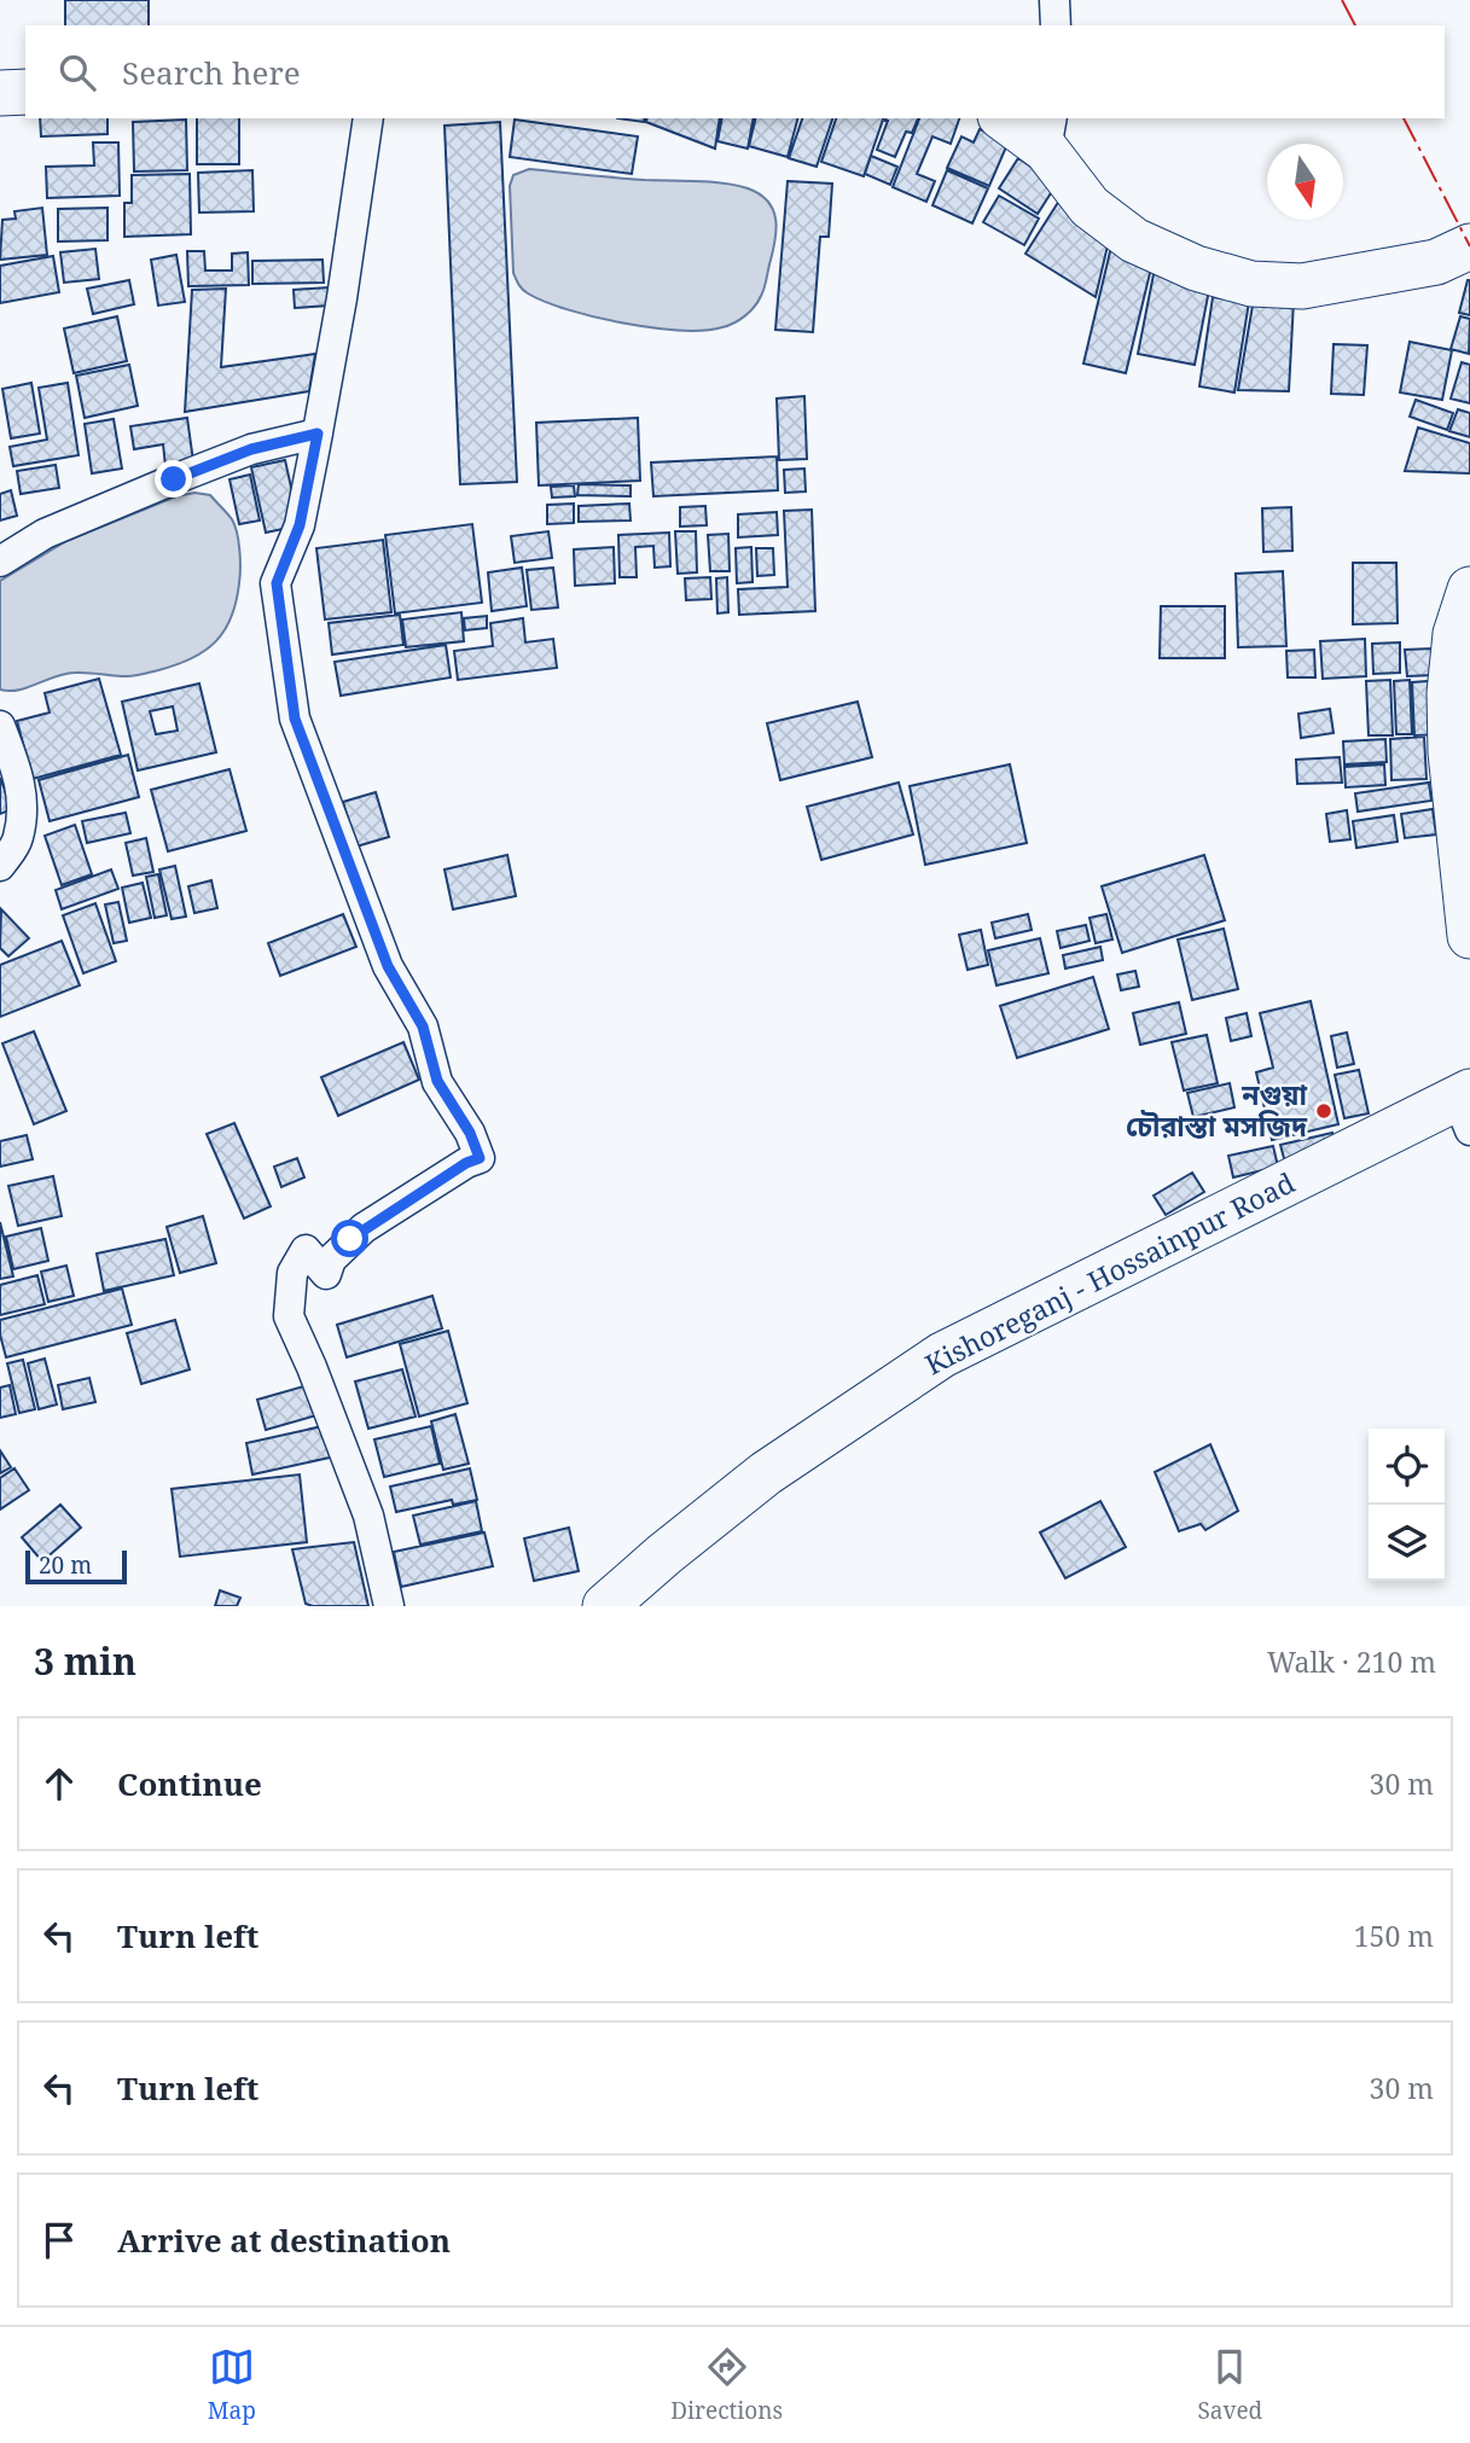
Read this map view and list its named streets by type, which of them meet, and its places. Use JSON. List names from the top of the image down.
{
  "streets": {
    "main road": ["Kishoreganj - Hossainpur Road"]
  },
  "places": ["নগুয়া চৌরাস্তা মসজিদ"],
  "scale_bar": "20 m",
  "north": "bottom",
  "page": {
    "search": "Search here",
    "scale": "20 m",
    "heading": ["3 min", "Walk · 210 m"],
    "list": [
      ["Continue", "30 m"],
      ["Turn left", "150 m"],
      ["Turn left", "30 m"],
      "Arrive at destination"
    ],
    "nav": ["Map", "Directions", "Saved"]
  }
}
